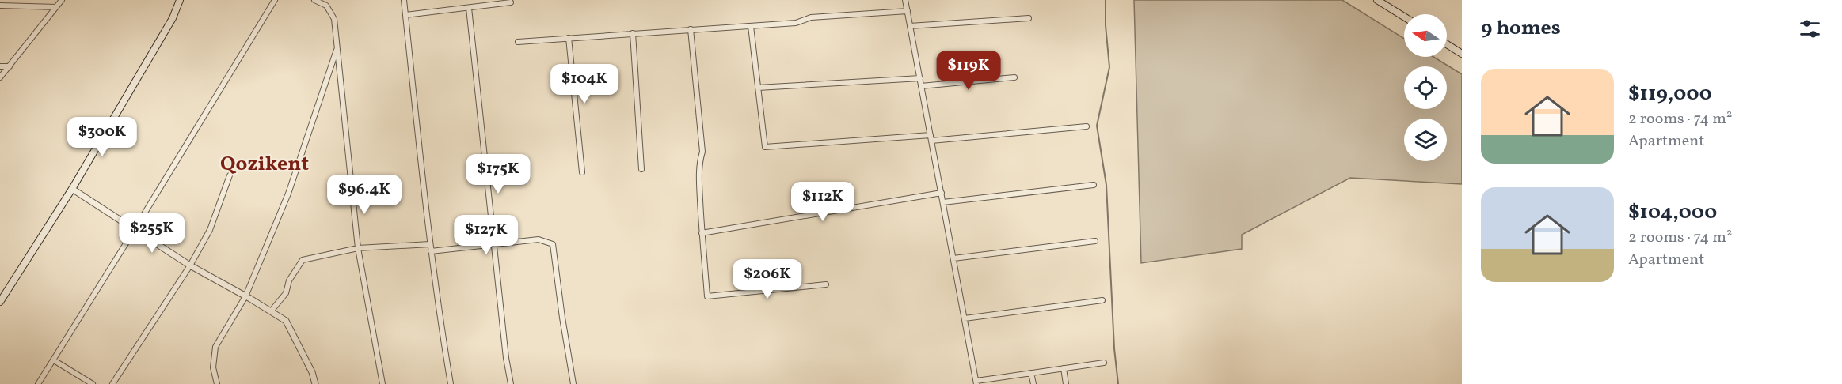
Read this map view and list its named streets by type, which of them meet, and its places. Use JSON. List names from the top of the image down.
{
  "districts": ["Qozikent"],
  "north": "left",
  "page": {
    "heading": "9 homes",
    "price": [
      "$119K",
      "$104K",
      "$300K",
      "$175K",
      "$96.4K",
      "$112K",
      "$255K",
      "$127K",
      "$206K"
    ],
    "list": [
      {
        "name": "$119,000",
        "note": "2 rooms · 74 m² · Apartment"
      },
      {
        "name": "$104,000",
        "note": "2 rooms · 74 m² · Apartment"
      }
    ]
  }
}
